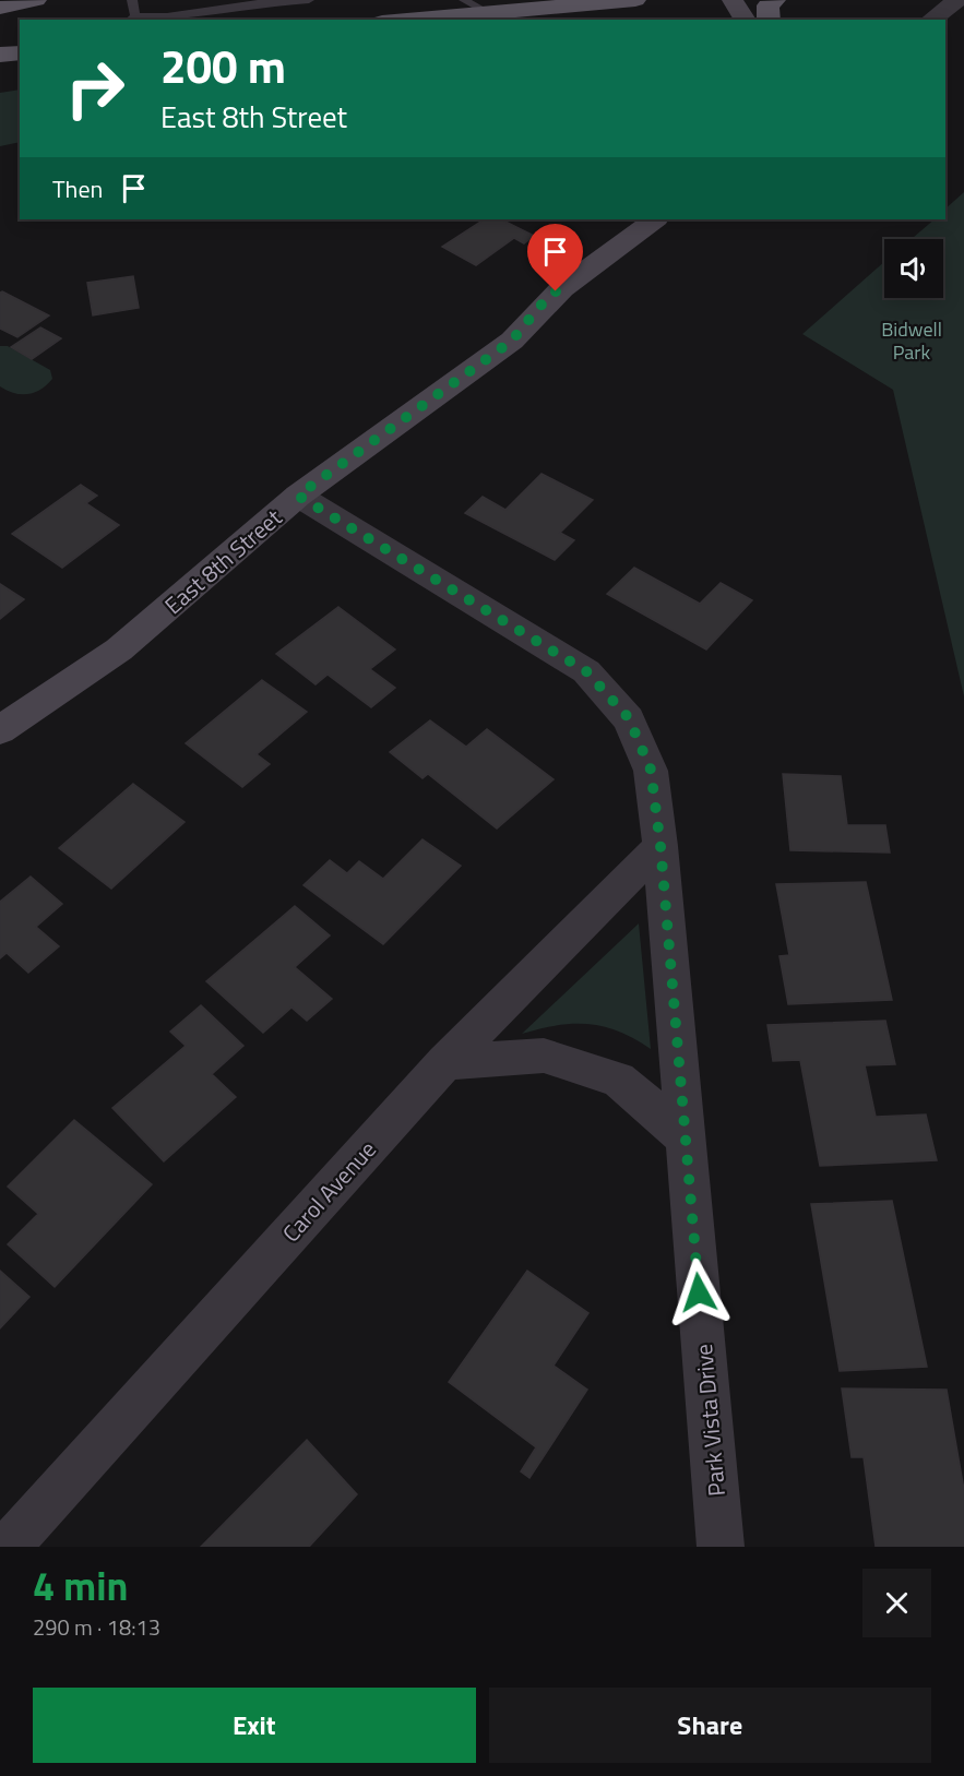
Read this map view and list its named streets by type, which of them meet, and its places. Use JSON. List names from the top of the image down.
{
  "streets": {
    "street": ["East 8th Street", "Carol Avenue", "Park Vista Drive"]
  },
  "crossings": [
    ["East 8th Street", "Park Vista Drive"],
    ["Carol Avenue", "Park Vista Drive"]
  ],
  "parks": ["Bidwell Park"],
  "page": {
    "turn": ["200 m", "East 8th Street"],
    "then": "Then",
    "heading": ["4 min", "290 m · 18:13"],
    "buttons": ["Exit", "Share"]
  }
}
